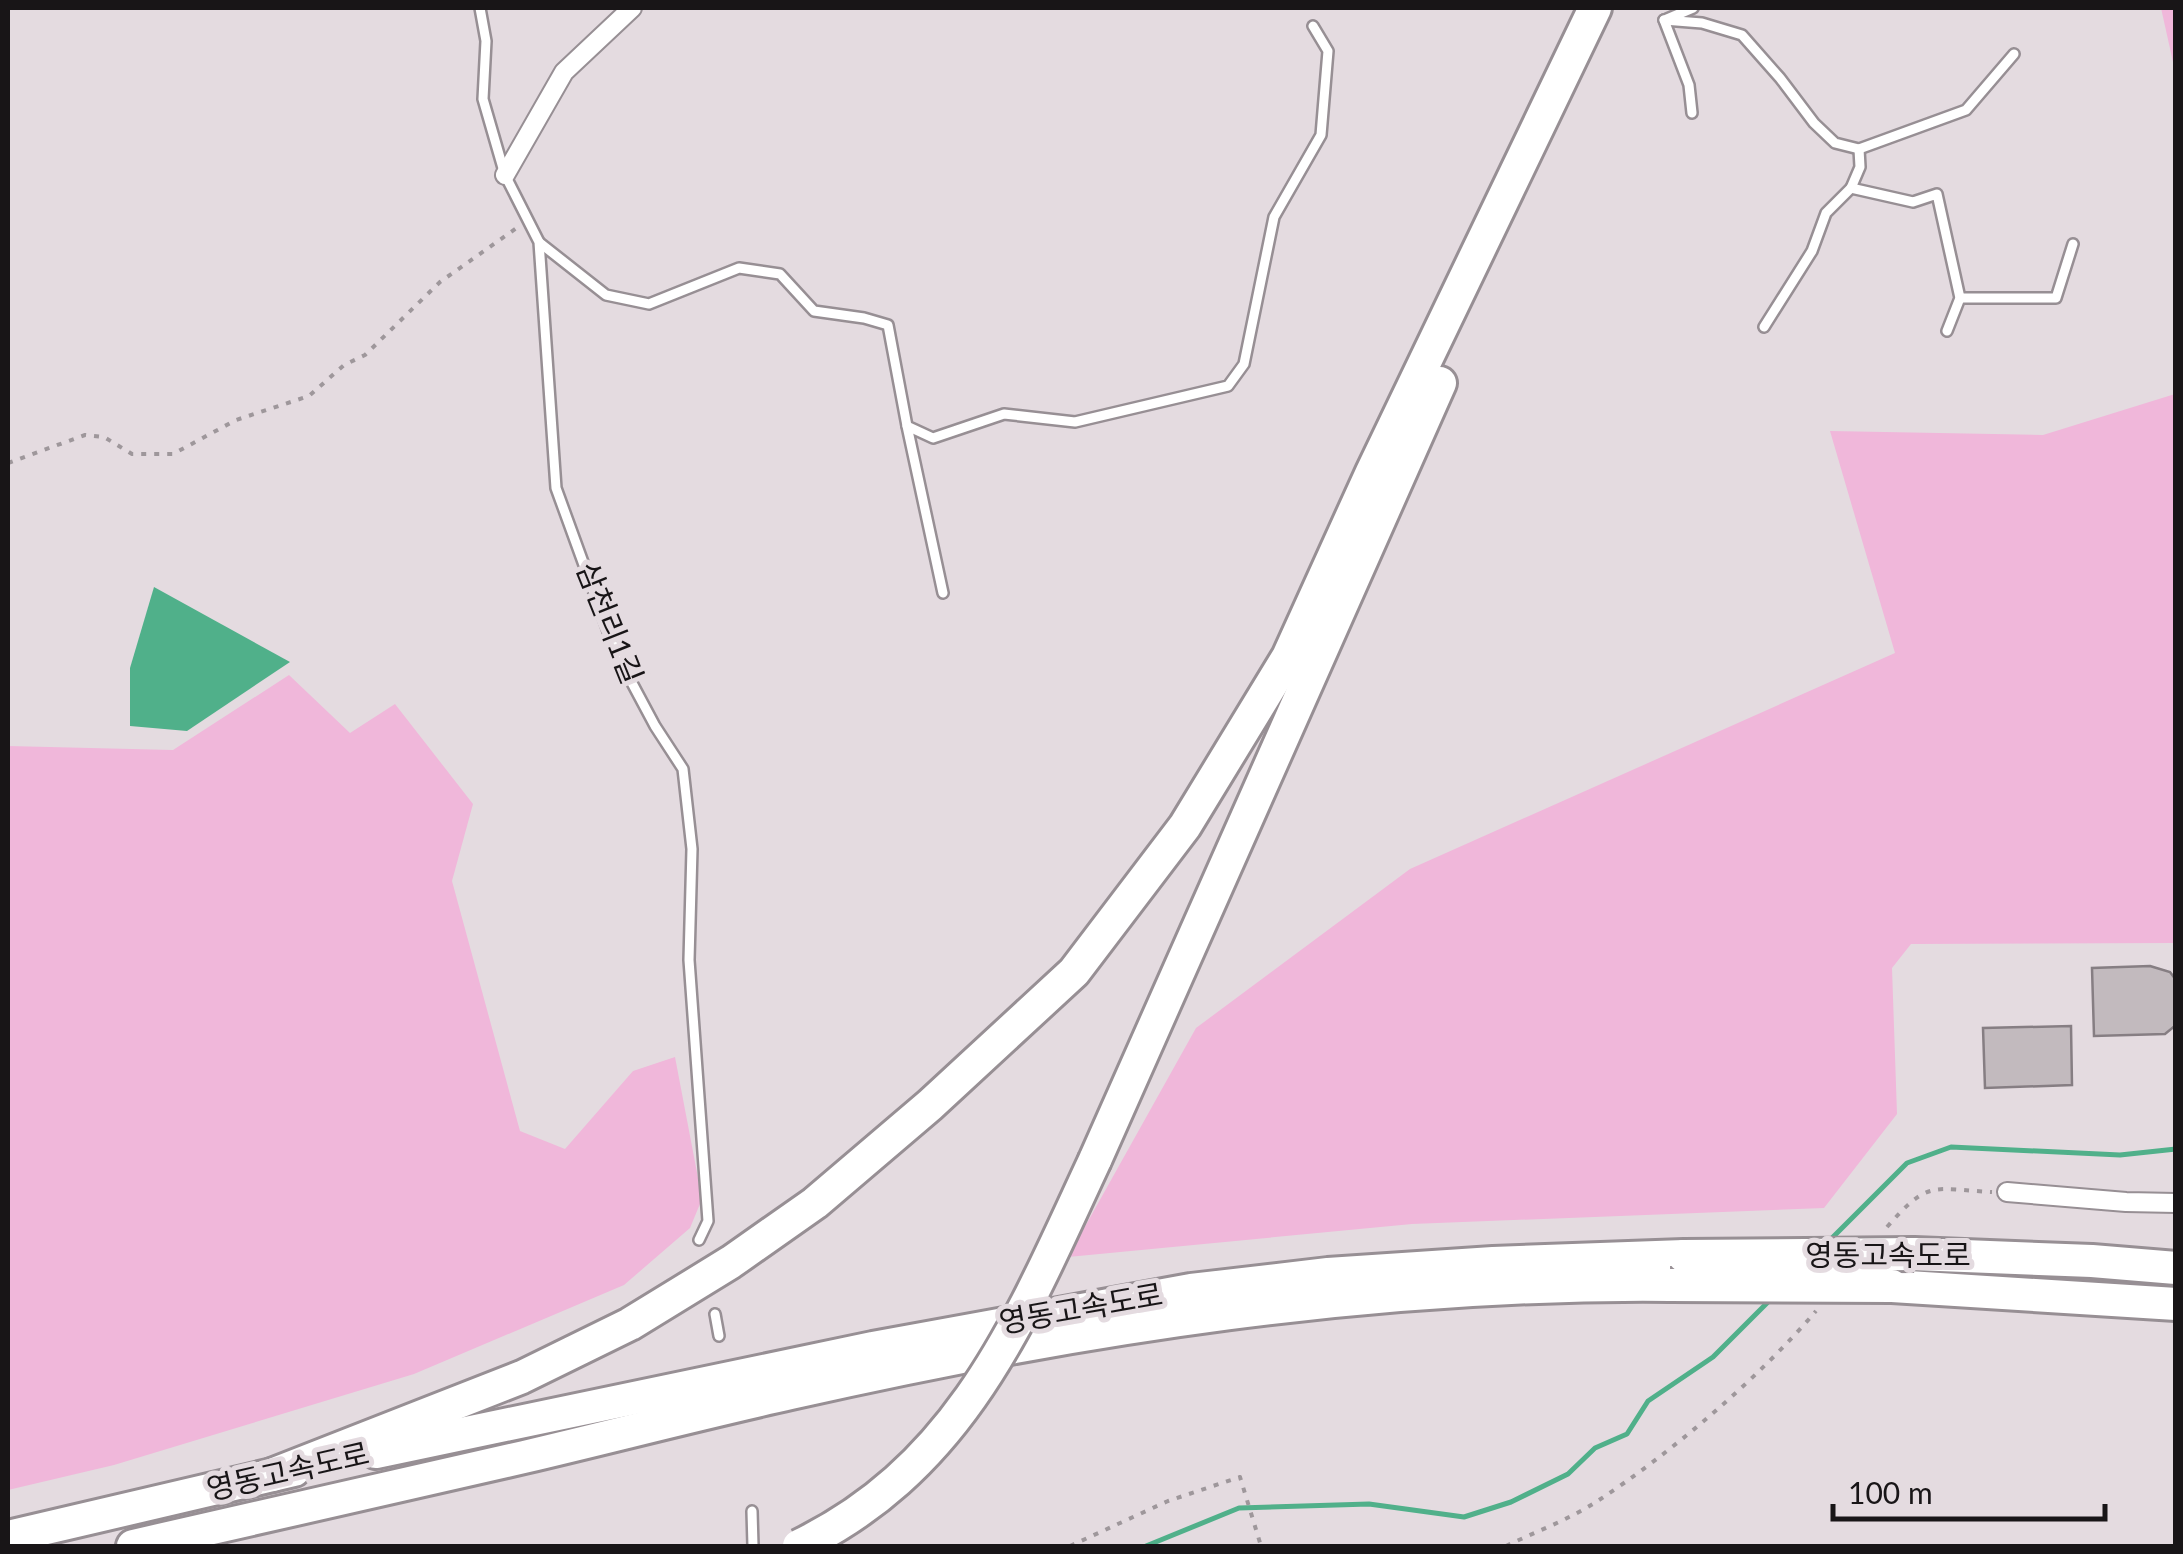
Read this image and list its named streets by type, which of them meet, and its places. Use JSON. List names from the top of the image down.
{
  "streets": {
    "highway": ["영동고속도로"],
    "lane": ["삼천리1길"]
  },
  "scale_bar": "100 m"
}
